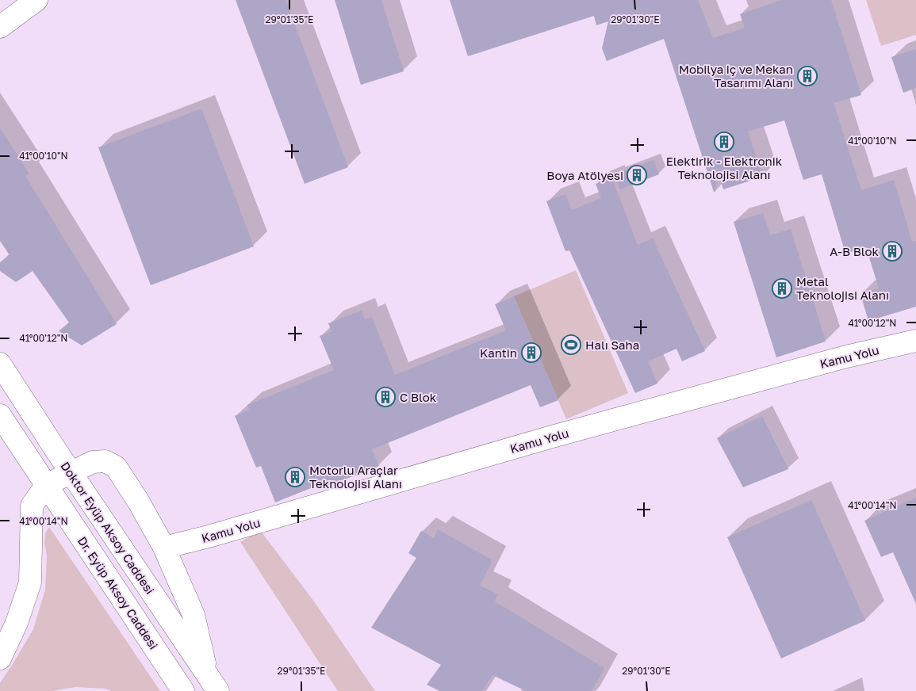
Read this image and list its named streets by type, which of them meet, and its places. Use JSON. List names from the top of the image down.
{
  "streets": {
    "main road": ["Kamu Yolu", "Doktor Eyüp Aksoy Caddesi", "Dr. Eyüp Aksoy Caddesi"]
  },
  "places": {
    "building": [
      "Mobilya iç ve Mekan Tasarımı Alanı",
      "Elektirik - Elektronik Teknolojisi Alanı",
      "Boya Atölyesi",
      "A-B Blok",
      "Metal Teknolojisi Alanı",
      "Kantin",
      "C Blok",
      "Motorlu Araçlar Teknolojisi Alanı"
    ],
    "sports": ["Halı Saha"]
  },
  "coordinates": [
    "29°01'35\"E",
    "29°01'30\"E",
    "41°00'10\"N",
    "41°00'12\"N",
    "41°00'14\"N"
  ]
}
